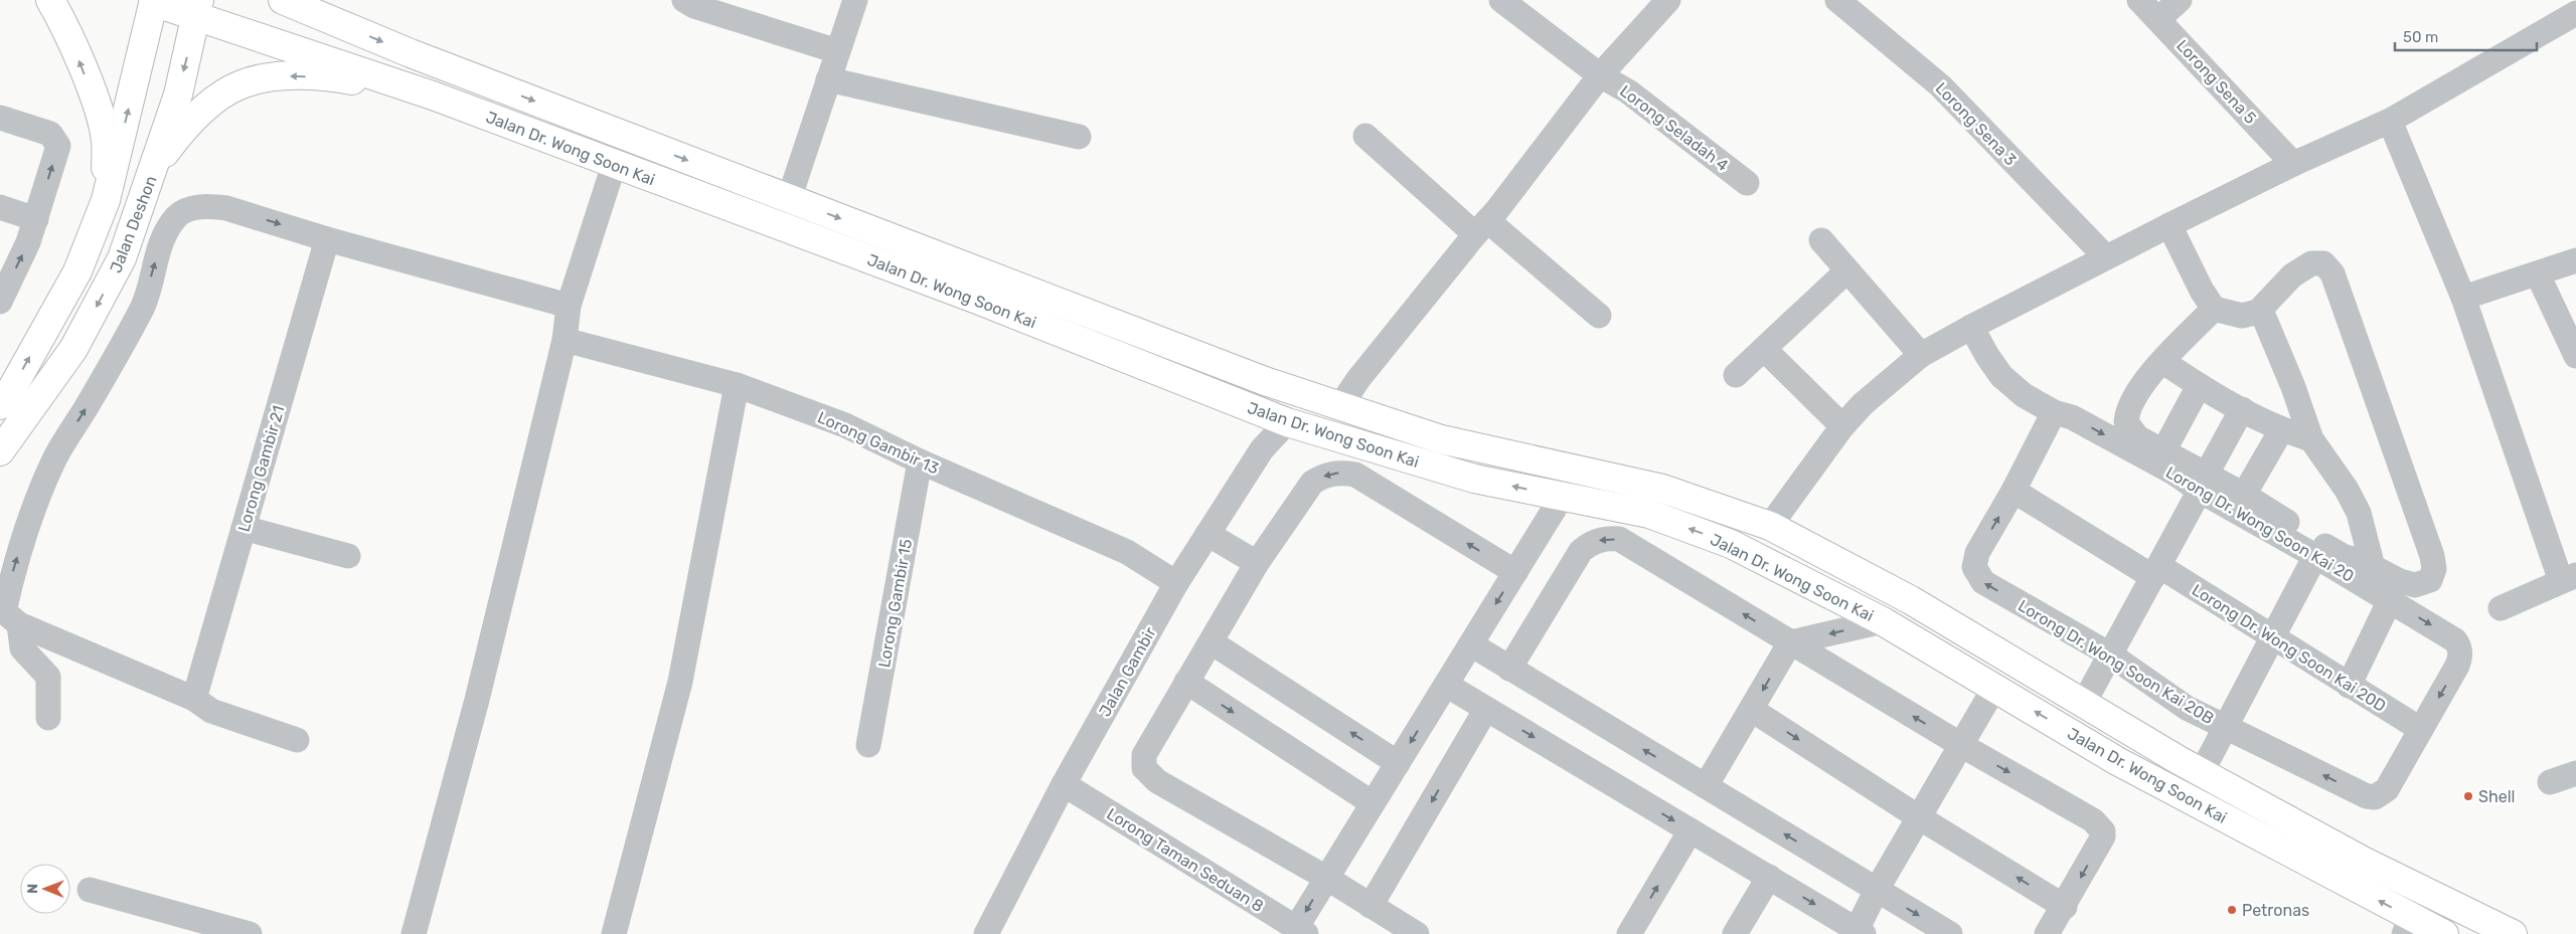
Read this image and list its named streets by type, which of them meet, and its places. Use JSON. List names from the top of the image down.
{
  "streets": {
    "main road": ["Jalan Dr. Wong Soon Kai", "Jalan Deshon"],
    "street": [
      "Lorong Sena 5",
      "Lorong Sena 3",
      "Lorong Seladah 4",
      "Lorong Gambir 13",
      "Lorong Gambir 21",
      "Lorong Dr. Wong Soon Kai 20",
      "Lorong Gambir 15",
      "Lorong Dr. Wong Soon Kai 20D",
      "Lorong Dr. Wong Soon Kai 20B",
      "Jalan Gambir",
      "Lorong Taman Seduan 8"
    ]
  },
  "crossings": [
    ["Jalan Dr. Wong Soon Kai", "Jalan Deshon"],
    ["Jalan Dr. Wong Soon Kai", "Jalan Gambir"],
    ["Lorong Gambir 13", "Lorong Gambir 15"],
    ["Lorong Gambir 13", "Jalan Gambir"],
    ["Lorong Dr. Wong Soon Kai 20", "Lorong Dr. Wong Soon Kai 20D"],
    ["Lorong Dr. Wong Soon Kai 20", "Lorong Dr. Wong Soon Kai 20B"],
    ["Lorong Dr. Wong Soon Kai 20D", "Lorong Dr. Wong Soon Kai 20B"],
    ["Jalan Gambir", "Lorong Taman Seduan 8"]
  ],
  "places": ["Shell", "Petronas"],
  "scale_bar": "50 m",
  "north": "left"
}
